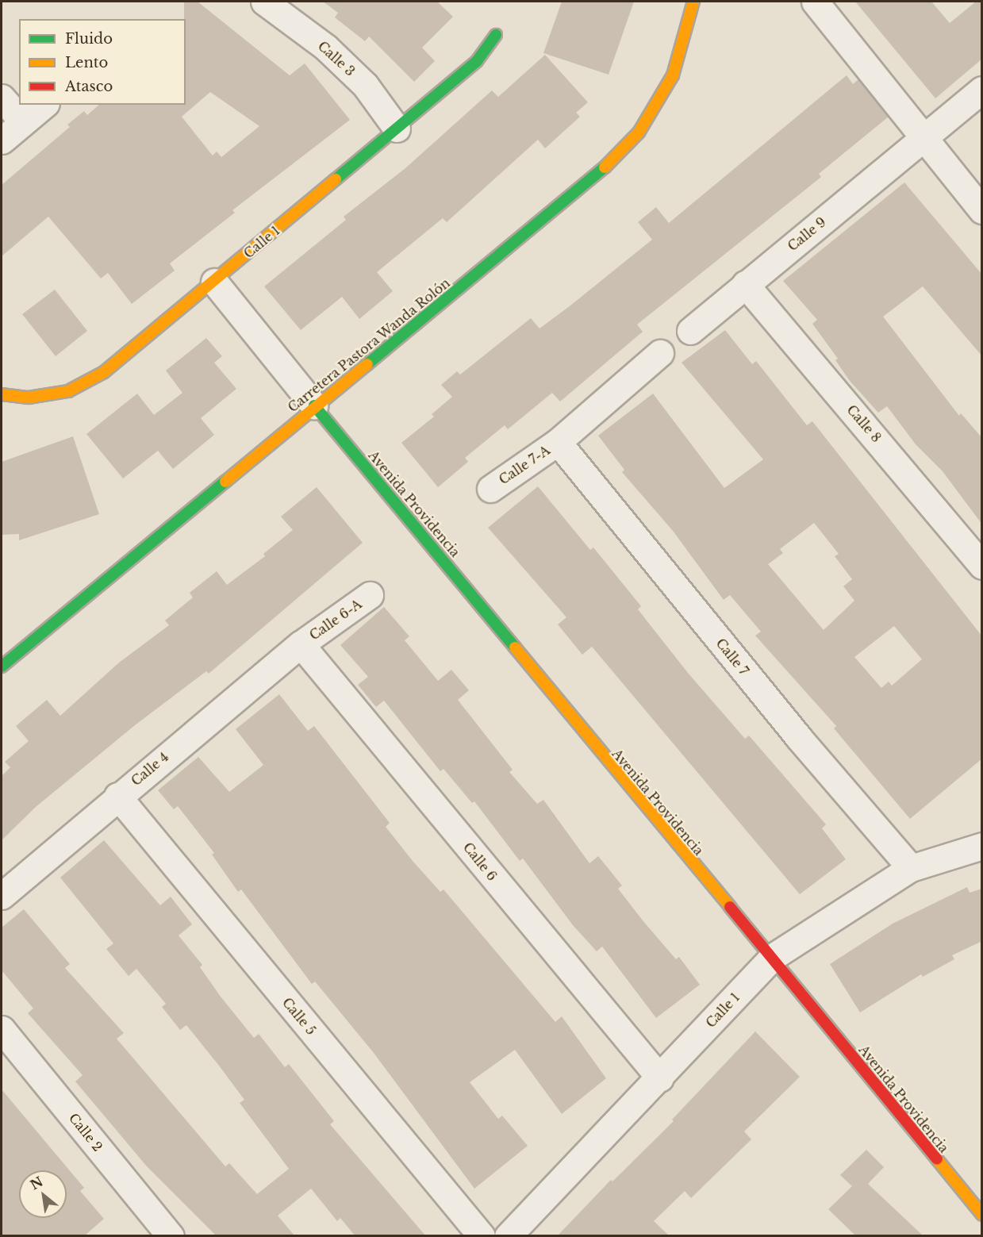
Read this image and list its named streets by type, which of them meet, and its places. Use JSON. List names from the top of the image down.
{
  "streets": {
    "street": [
      "Calle 3",
      "Calle 9",
      "Calle 1",
      "Carretera Pastora Wanda Rolón",
      "Calle 8",
      "Calle 7-A",
      "Avenida Providencia",
      "Calle 6-A",
      "Calle 7",
      "Calle 4",
      "Calle 6",
      "Calle 5",
      "Calle 2"
    ]
  },
  "crossings": [
    ["Calle 3", "Calle 1"],
    ["Calle 9", "Calle 8"],
    ["Calle 1", "Avenida Providencia"],
    ["Calle 1", "Calle 7"],
    ["Calle 1", "Calle 6"],
    ["Carretera Pastora Wanda Rolón", "Avenida Providencia"],
    ["Calle 7-A", "Calle 7"],
    ["Calle 6-A", "Calle 4"],
    ["Calle 6-A", "Calle 6"],
    ["Calle 4", "Calle 6"],
    ["Calle 4", "Calle 5"]
  ],
  "legend": ["Fluido", "Lento", "Atasco"],
  "north": "top left"
}
